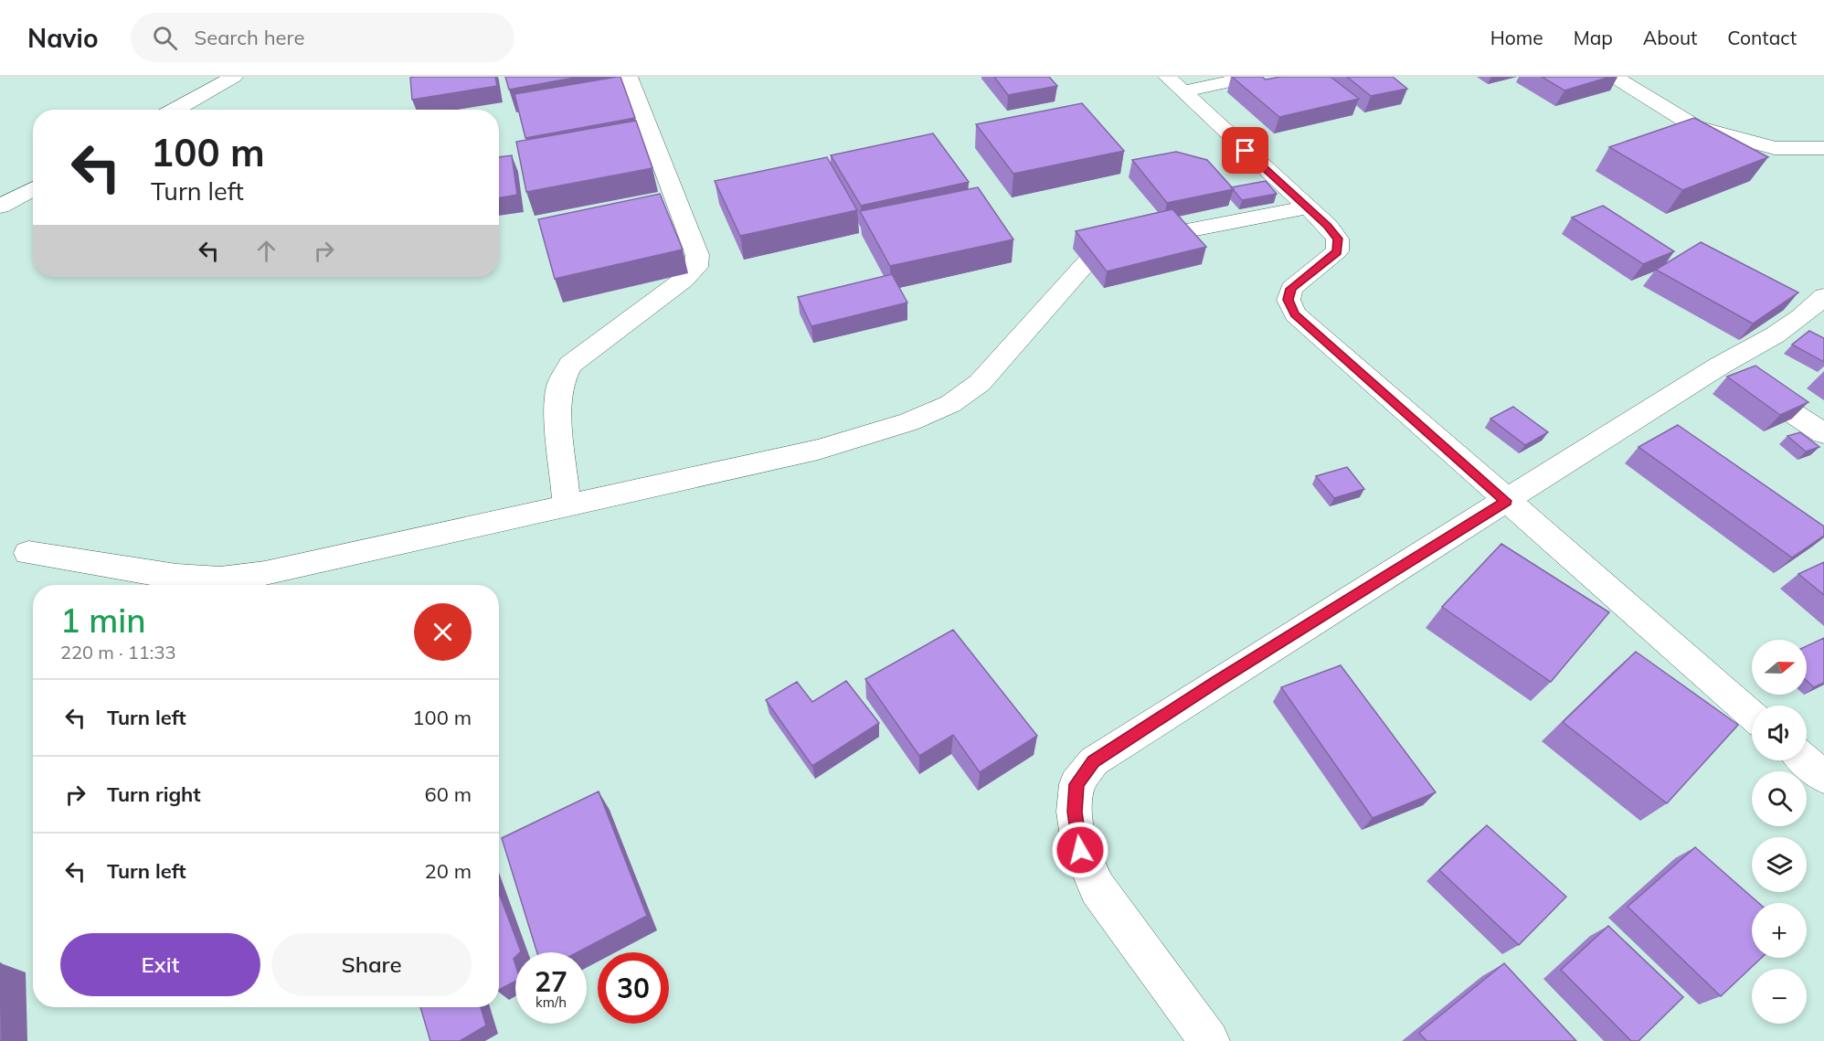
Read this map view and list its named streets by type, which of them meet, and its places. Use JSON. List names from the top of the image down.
{
  "north": "right",
  "page": {
    "header": "Navio",
    "search": "Search here",
    "nav": [
      "Home",
      "Map",
      "About",
      "Contact"
    ],
    "turn": ["100 m", "Turn left"],
    "heading": ["1 min", "220 m · 11:33"],
    "map_buttons": ["+", "−"],
    "list": [
      {
        "name": "Turn left",
        "value": "100 m"
      },
      {
        "name": "Turn right",
        "value": "60 m"
      },
      {
        "name": "Turn left",
        "value": "20 m"
      }
    ],
    "buttons": ["Exit", "Share"],
    "speed": "27 km/h",
    "limit": "30"
  }
}
